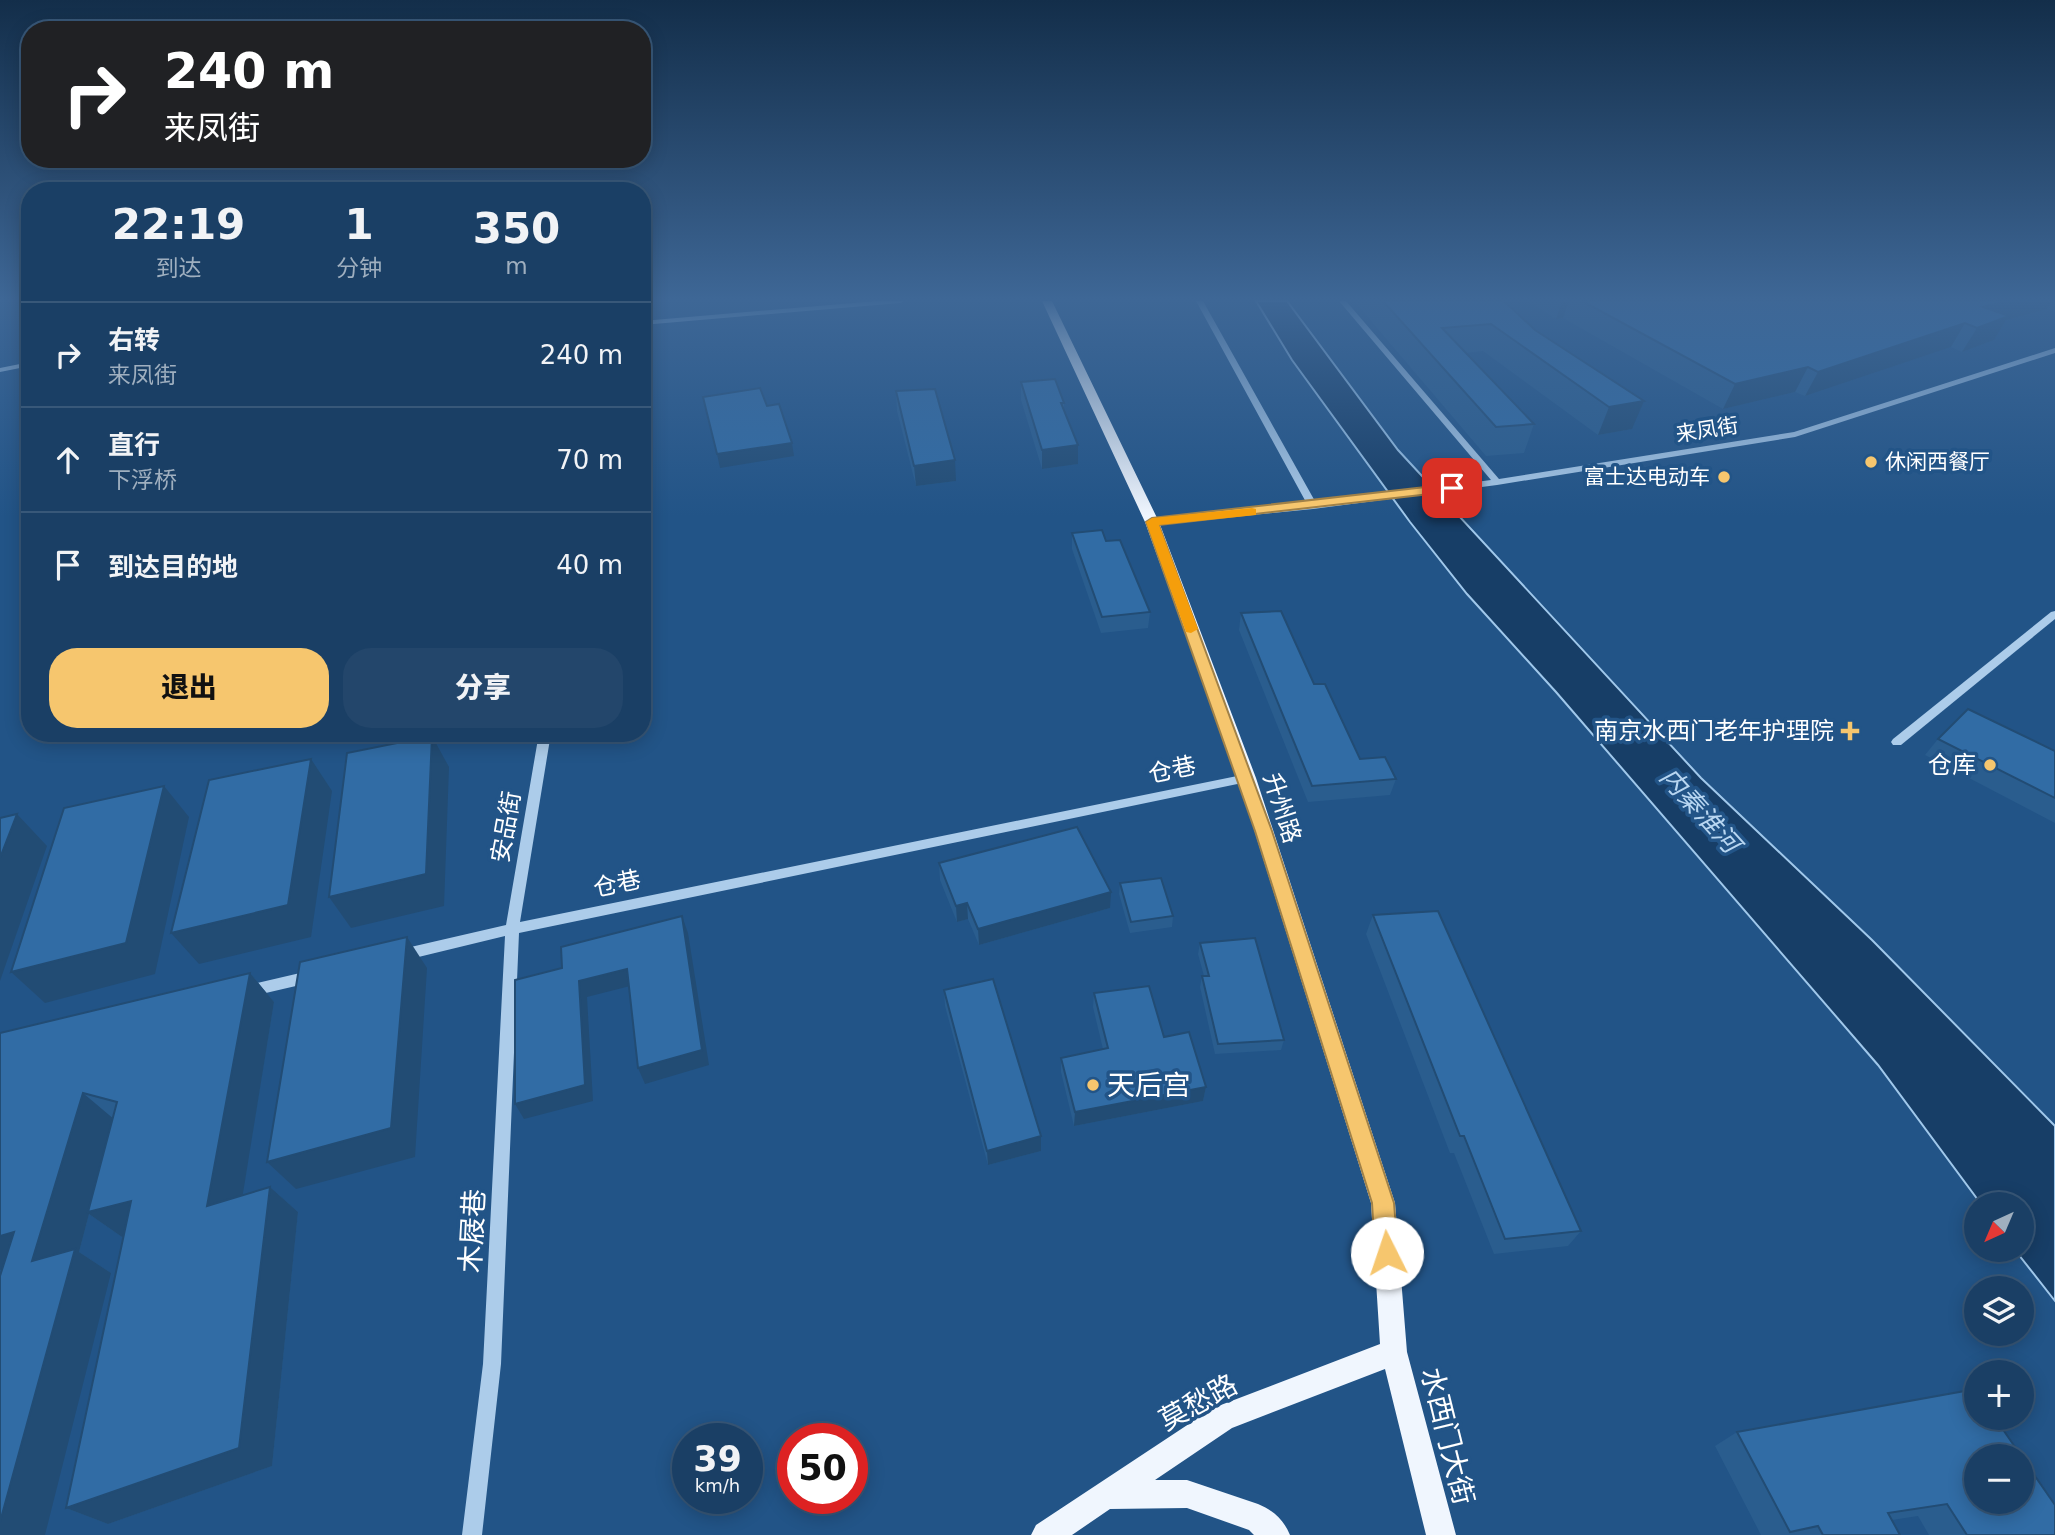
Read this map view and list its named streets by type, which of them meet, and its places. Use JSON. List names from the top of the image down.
{
  "streets": {
    "main road": ["升州路", "莫愁路", "水西门大街"],
    "street": [
      "来凤街",
      "仓巷",
      "安品街",
      "木屐巷"
    ]
  },
  "crossings": [
    ["仓巷", "升州路"],
    ["仓巷", "安品街"],
    ["仓巷", "木屐巷"],
    ["升州路", "莫愁路"],
    ["升州路", "水西门大街"],
    ["安品街", "木屐巷"],
    ["莫愁路", "水西门大街"]
  ],
  "water": ["内秦淮河"],
  "places": {
    "other": [
      "休闲西餐厅",
      "富士达电动车",
      "仓库",
      "天后宫"
    ],
    "health": ["南京水西门老年护理院"]
  },
  "north": "bottom left",
  "page": {
    "turn": ["240 m", "来凤街"],
    "eta": [
      "22:19",
      "到达",
      "1",
      "分钟",
      "350",
      "m"
    ],
    "list": [
      {
        "name": "右转",
        "note": "来凤街",
        "value": "240 m"
      },
      {
        "name": "直行",
        "note": "下浮桥",
        "value": "70 m"
      },
      {
        "name": "到达目的地",
        "value": "40 m"
      }
    ],
    "buttons": ["退出", "分享"],
    "map_buttons": ["+", "−"],
    "speed": "39 km/h",
    "limit": "50"
  }
}
